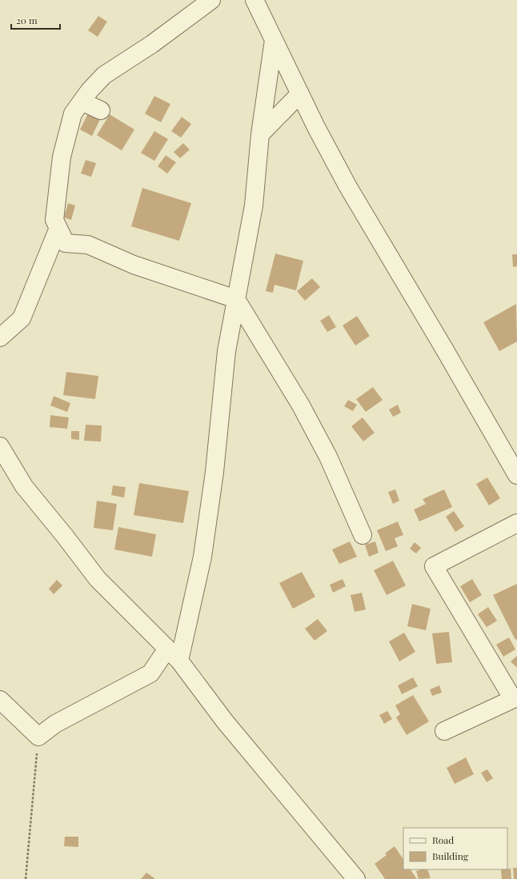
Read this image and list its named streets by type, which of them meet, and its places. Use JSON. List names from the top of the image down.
{
  "legend": ["Road", "Building"],
  "scale_bar": "20 m"
}
